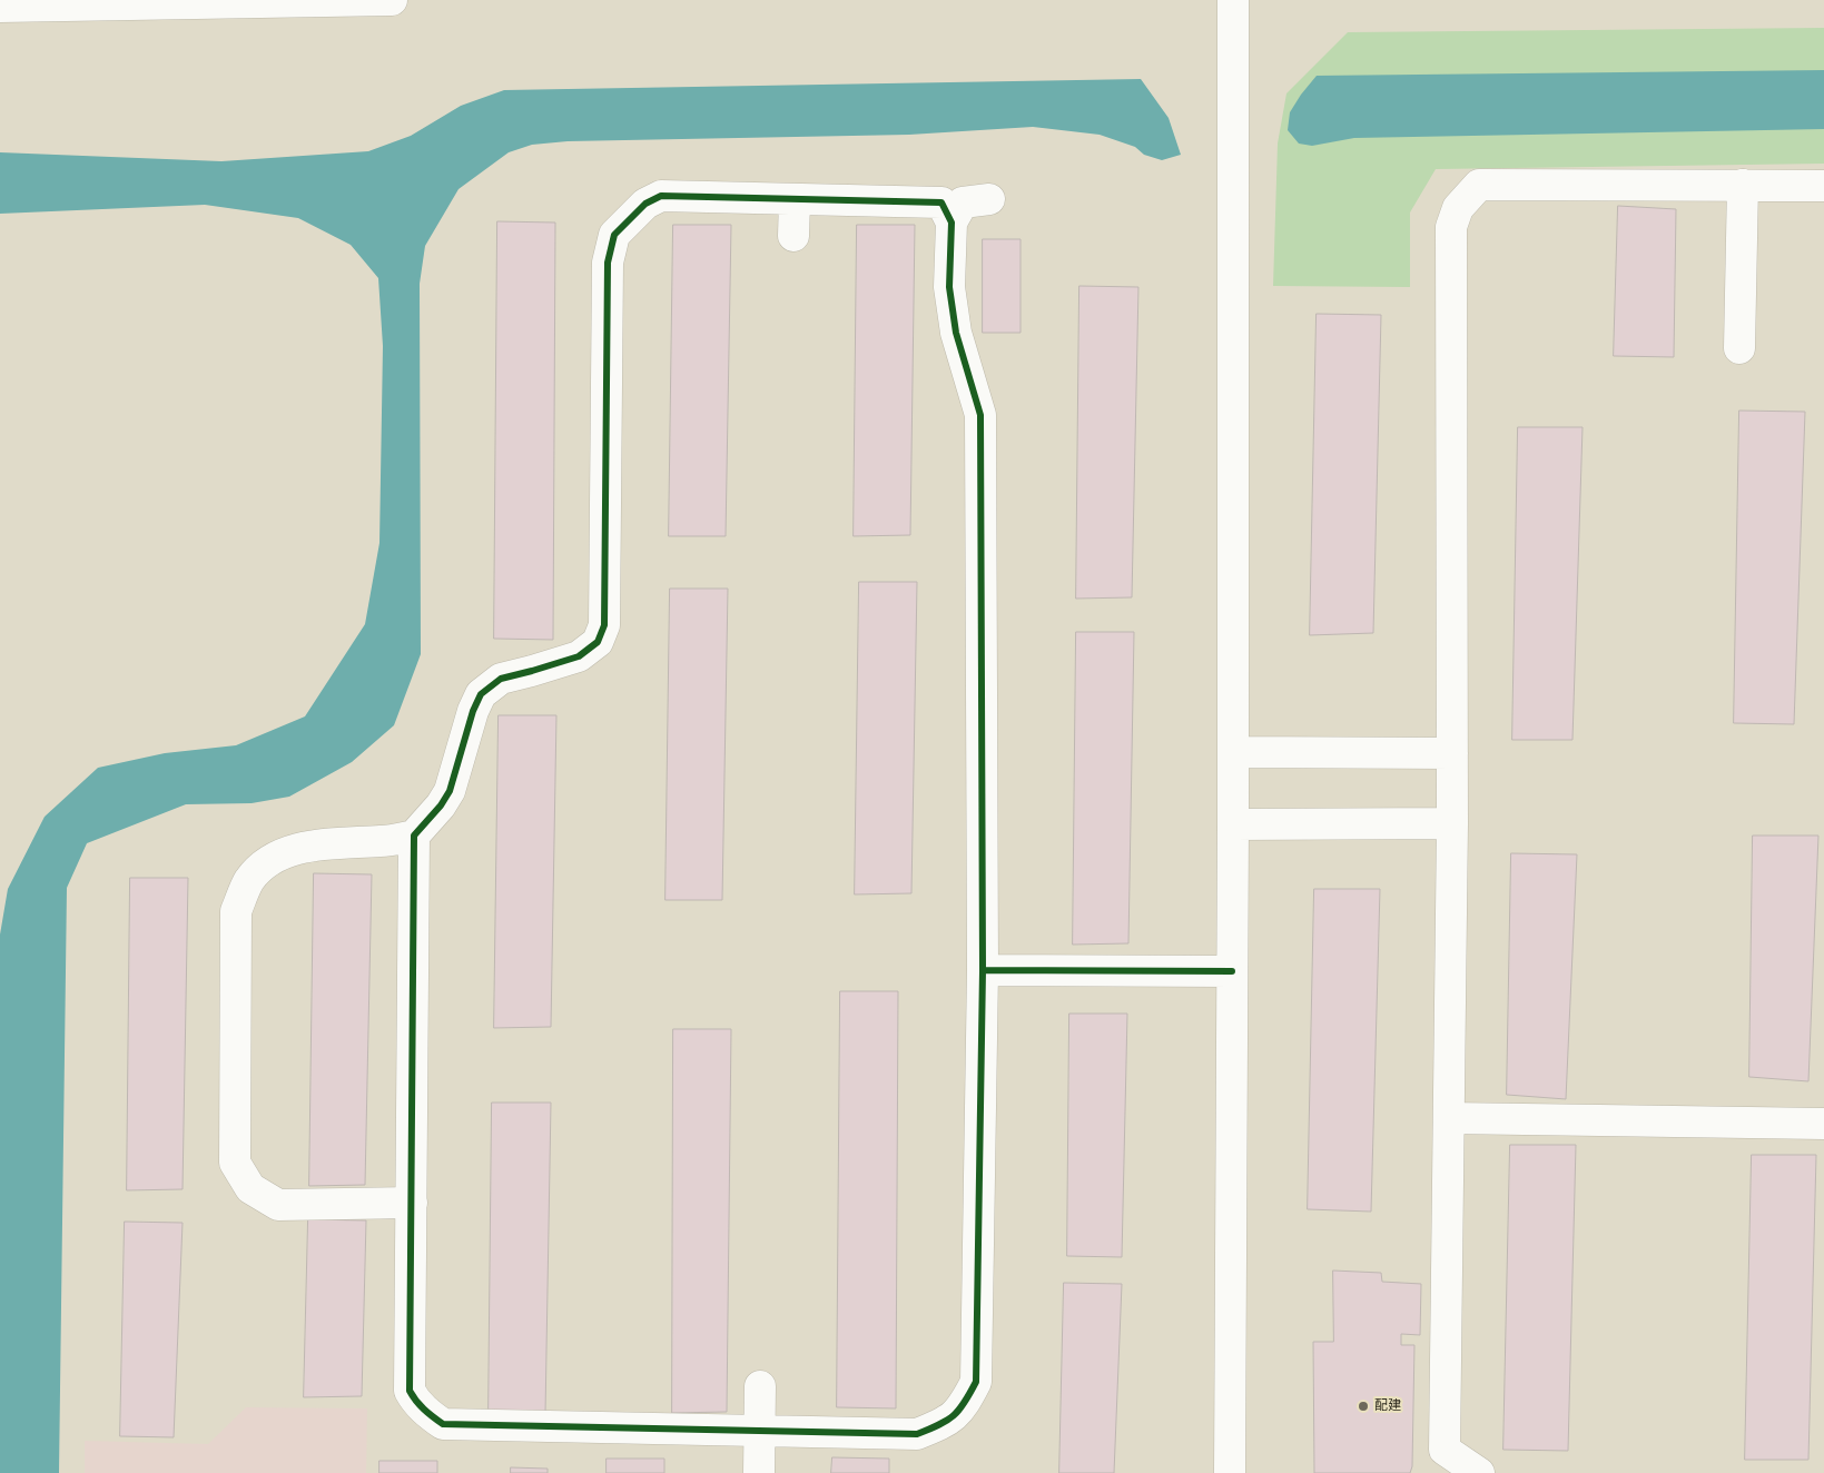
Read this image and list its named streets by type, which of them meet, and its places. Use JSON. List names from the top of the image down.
{
  "places": ["配建"]
}
